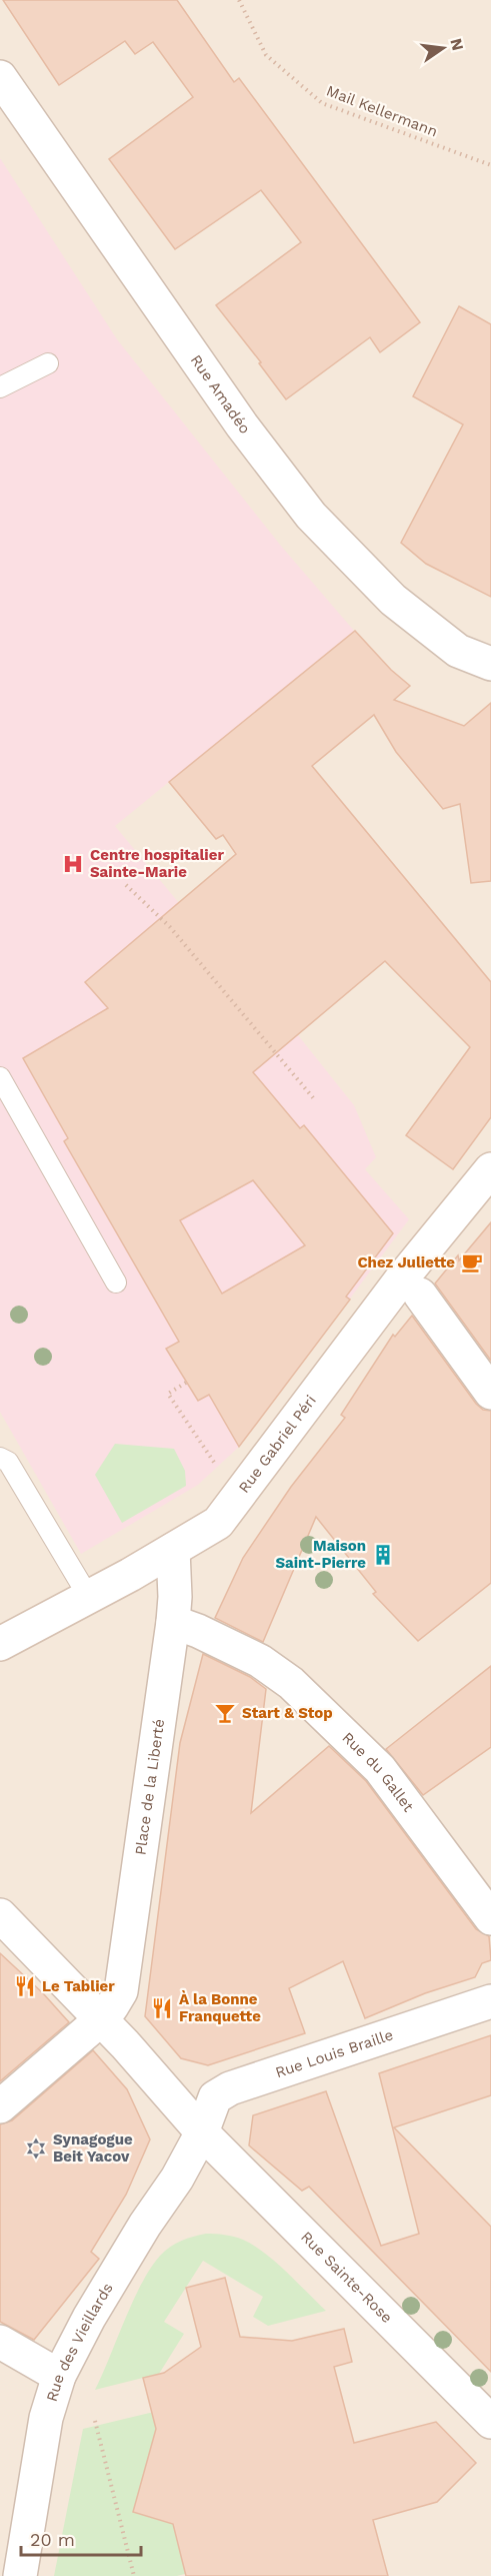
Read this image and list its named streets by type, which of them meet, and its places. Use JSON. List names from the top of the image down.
{
  "streets": {
    "street": [
      "Rue Amadéo",
      "Rue Gabriel Péri",
      "Rue du Gallet",
      "Place de la Liberté",
      "Rue Louis Braille",
      "Rue Sainte-Rose",
      "Rue des Vieillards"
    ],
    "path": ["Mail Kellermann"]
  },
  "crossings": [
    ["Rue Gabriel Péri", "Place de la Liberté"],
    ["Rue du Gallet", "Place de la Liberté"],
    ["Rue Louis Braille", "Rue Sainte-Rose"],
    ["Rue Louis Braille", "Rue des Vieillards"],
    ["Rue Sainte-Rose", "Rue des Vieillards"]
  ],
  "places": {
    "hospital": ["Centre hospitalier Sainte-Marie"],
    "cafe": ["Chez Juliette"],
    "building": ["Maison Saint-Pierre"],
    "bar": ["Start & Stop"],
    "restaurant": ["Le Tablier", "À la Bonne Franquette"],
    "synagogue": ["Synagogue Beit Yacov"]
  },
  "scale_bar": "20 m",
  "north": "right"
}
